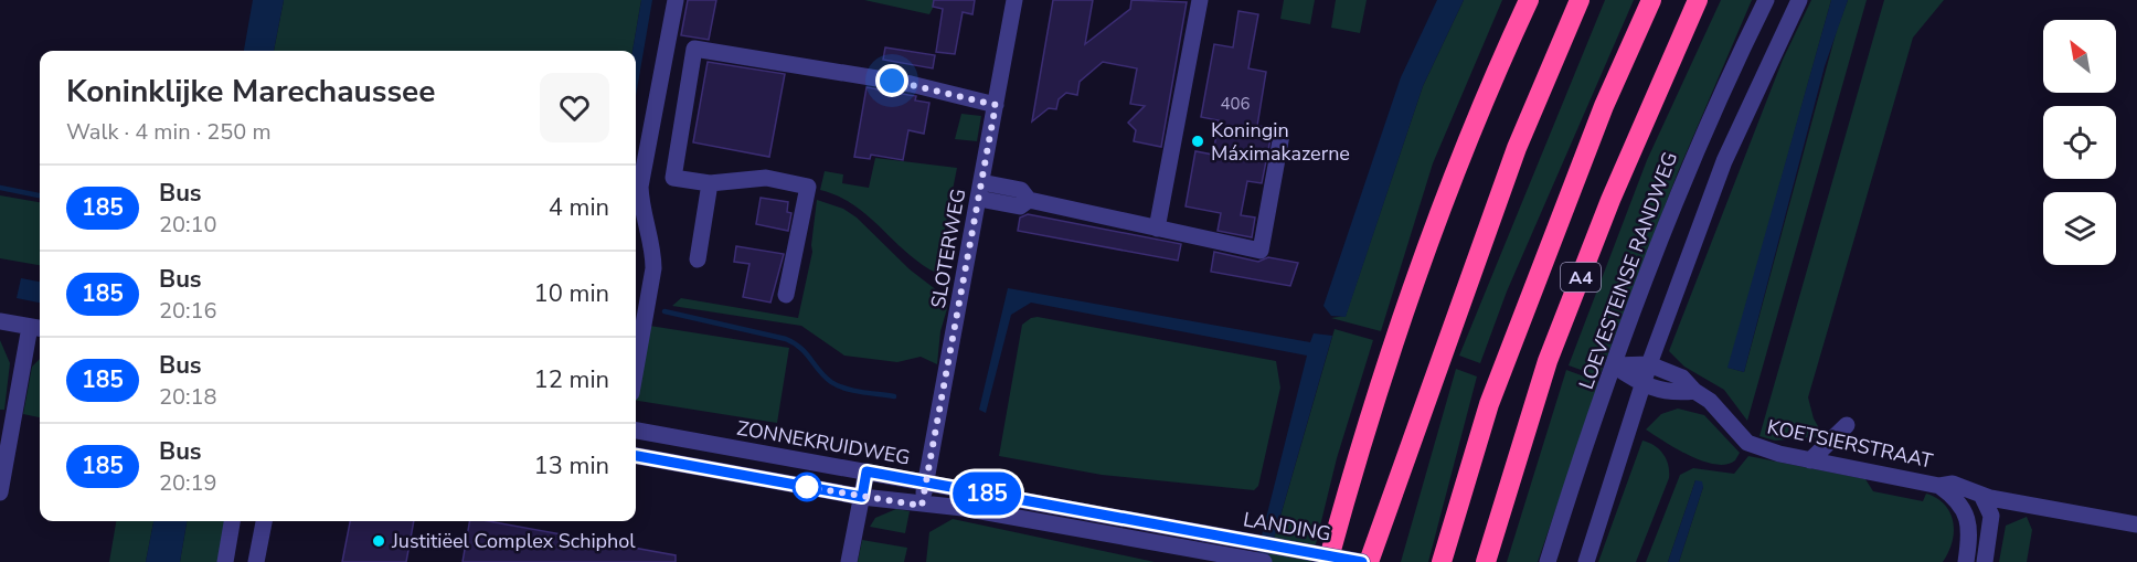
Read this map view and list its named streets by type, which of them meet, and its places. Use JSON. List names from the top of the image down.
{
  "streets": {
    "highway": ["A4"],
    "street": [
      "SLOTERWEG",
      "LOEVESTEINSE RANDWEG",
      "ZONNEKRUIDWEG",
      "KOETSIERSTRAAT",
      "LANDING"
    ]
  },
  "crossings": [
    ["SLOTERWEG", "ZONNEKRUIDWEG"],
    ["SLOTERWEG", "LANDING"],
    ["LOEVESTEINSE RANDWEG", "KOETSIERSTRAAT"],
    ["ZONNEKRUIDWEG", "LANDING"]
  ],
  "places": ["Koningin Máximakazerne", "Justitiëel Complex Schiphol"],
  "lines": ["bus line 185"],
  "house_numbers": ["406"],
  "north": "top left",
  "page": {
    "on_map": "185",
    "heading": ["Koninklijke Marechaussee", "Walk · 4 min · 250 m"],
    "list": [
      {
        "mark": "185",
        "name": "Bus",
        "note": "20:10",
        "value": "4 min"
      },
      {
        "mark": "185",
        "name": "Bus",
        "note": "20:16",
        "value": "10 min"
      },
      {
        "mark": "185",
        "name": "Bus",
        "note": "20:18",
        "value": "12 min"
      },
      {
        "mark": "185",
        "name": "Bus",
        "note": "20:19",
        "value": "13 min"
      }
    ]
  }
}
